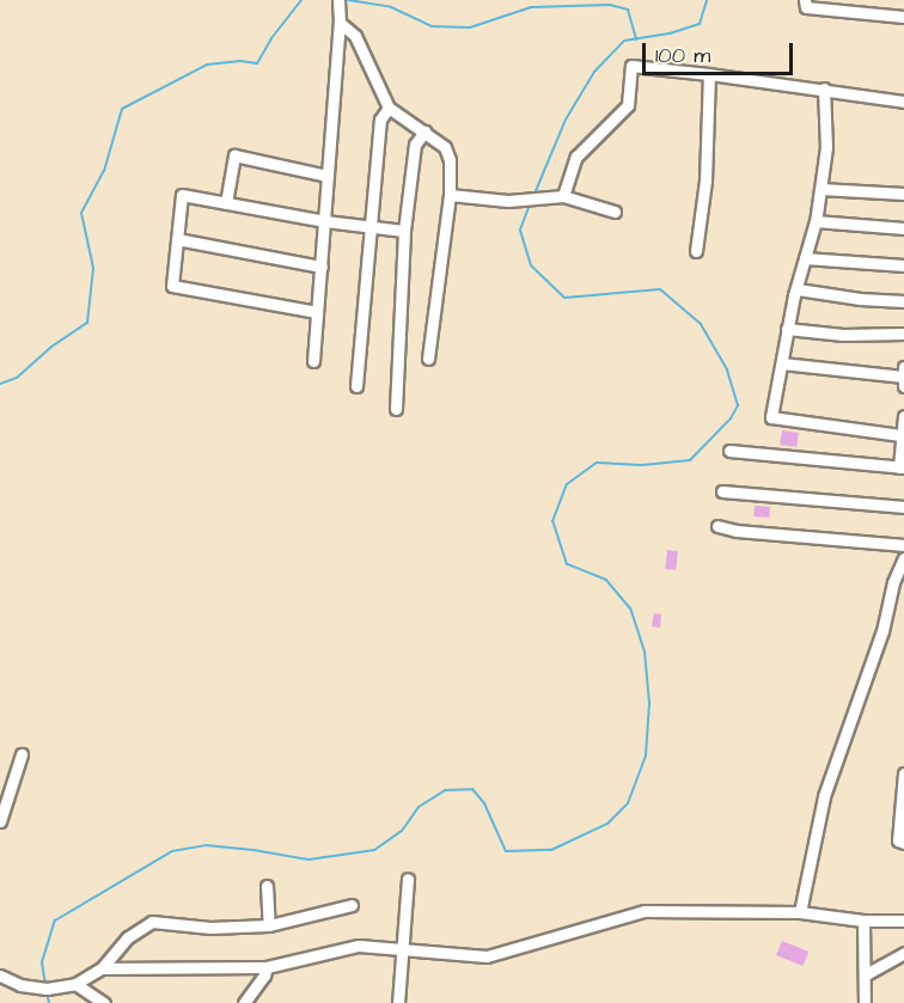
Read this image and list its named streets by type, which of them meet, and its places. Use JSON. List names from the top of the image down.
{
  "scale_bar": "100 m"
}
